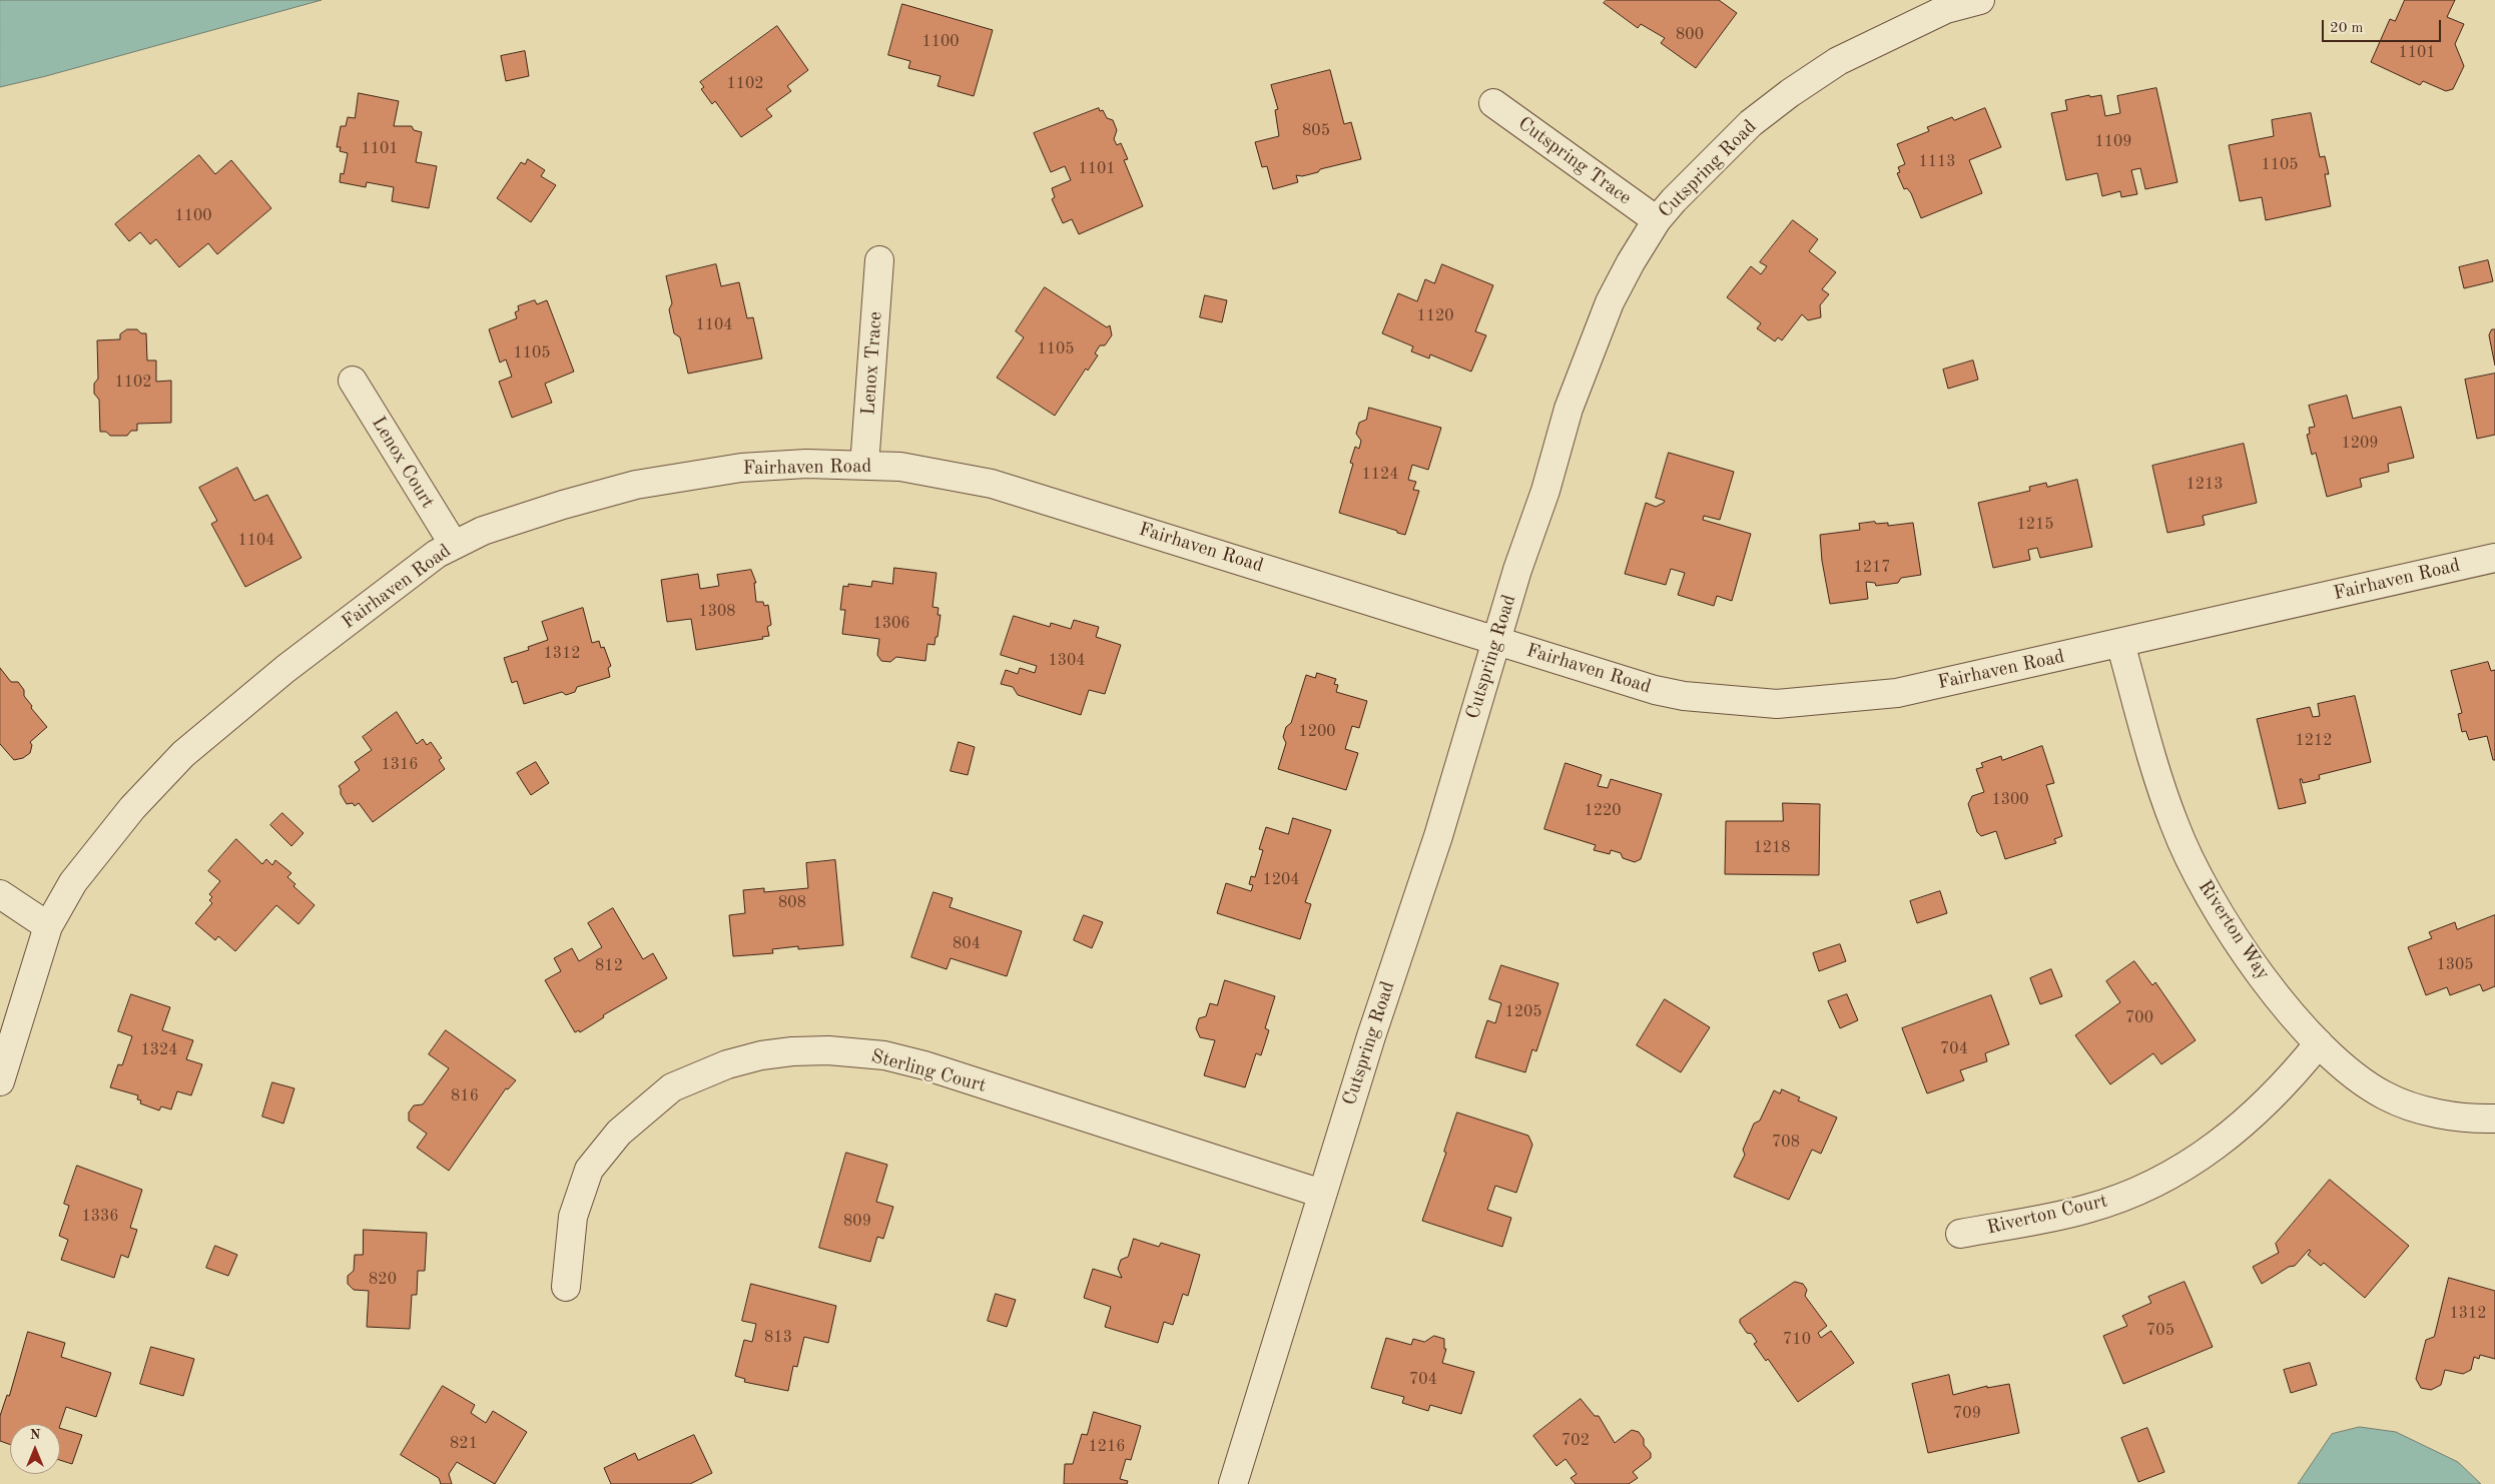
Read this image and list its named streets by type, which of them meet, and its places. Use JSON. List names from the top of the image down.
{
  "streets": {
    "street": [
      "Cutspring Trace",
      "Cutspring Road",
      "Lenox Trace",
      "Lenox Court",
      "Fairhaven Road",
      "Riverton Way",
      "Sterling Court",
      "Riverton Court"
    ]
  },
  "crossings": [
    ["Cutspring Trace", "Cutspring Road"],
    ["Cutspring Road", "Fairhaven Road"],
    ["Cutspring Road", "Sterling Court"],
    ["Lenox Trace", "Fairhaven Road"],
    ["Lenox Court", "Fairhaven Road"],
    ["Fairhaven Road", "Riverton Way"],
    ["Riverton Way", "Riverton Court"]
  ],
  "house_numbers": [
    "800",
    "1100",
    "1101",
    "1102",
    "805",
    "1109",
    "1101",
    "1113",
    "1105",
    "1101",
    "1100",
    "1120",
    "1104",
    "1105",
    "1105",
    "1102",
    "1209",
    "1124",
    "1213",
    "1215",
    "1104",
    "1217",
    "1308",
    "1306",
    "1312",
    "1304",
    "1200",
    "1212",
    "1316",
    "1300",
    "1220",
    "1218",
    "1204",
    "808",
    "804",
    "1305",
    "812",
    "1205",
    "700",
    "704",
    "1324",
    "816",
    "708",
    "1336",
    "809",
    "820",
    "1312",
    "705",
    "813",
    "710",
    "704",
    "709",
    "702",
    "821",
    "1216"
  ],
  "scale_bar": "20 m",
  "north": "top"
}
